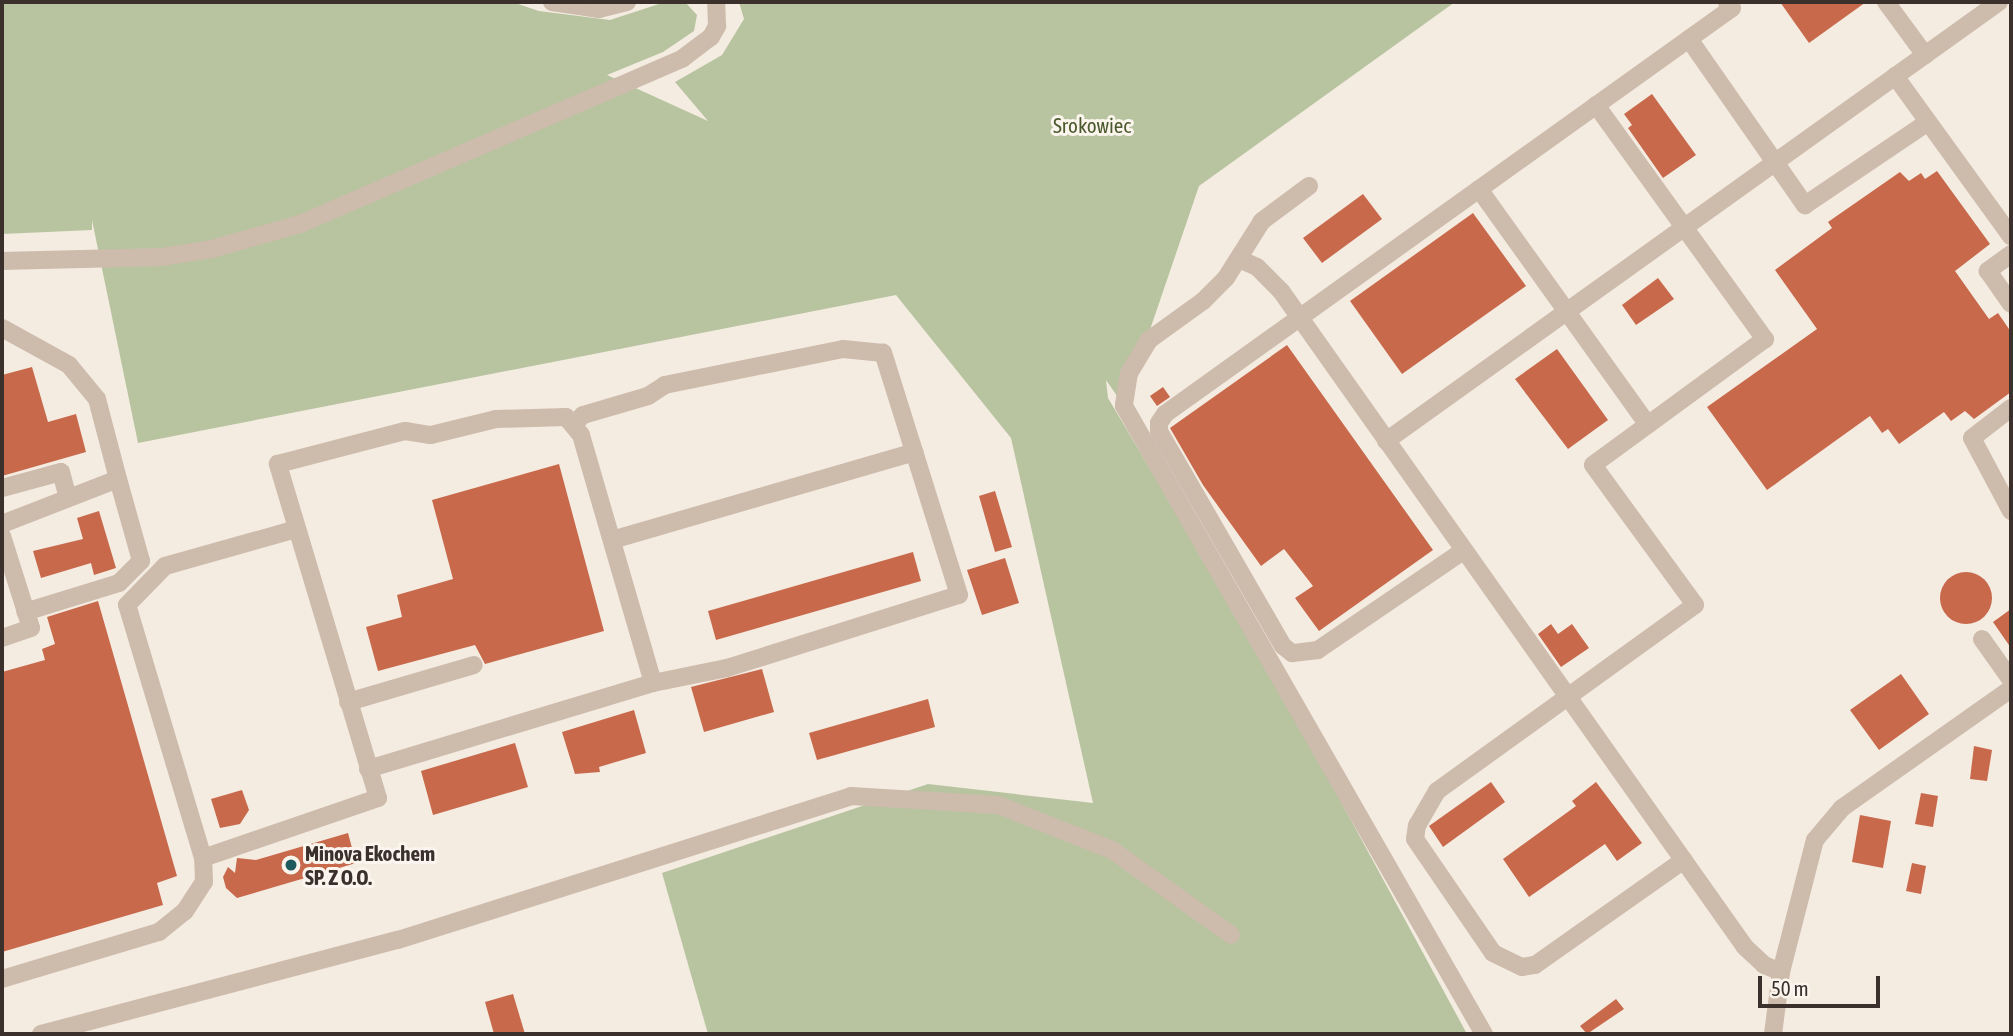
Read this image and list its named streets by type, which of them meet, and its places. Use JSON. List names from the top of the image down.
{
  "parks": ["Srokowiec"],
  "places": ["Minova Ekochem SP. Z O.O."],
  "scale_bar": "50 m"
}
